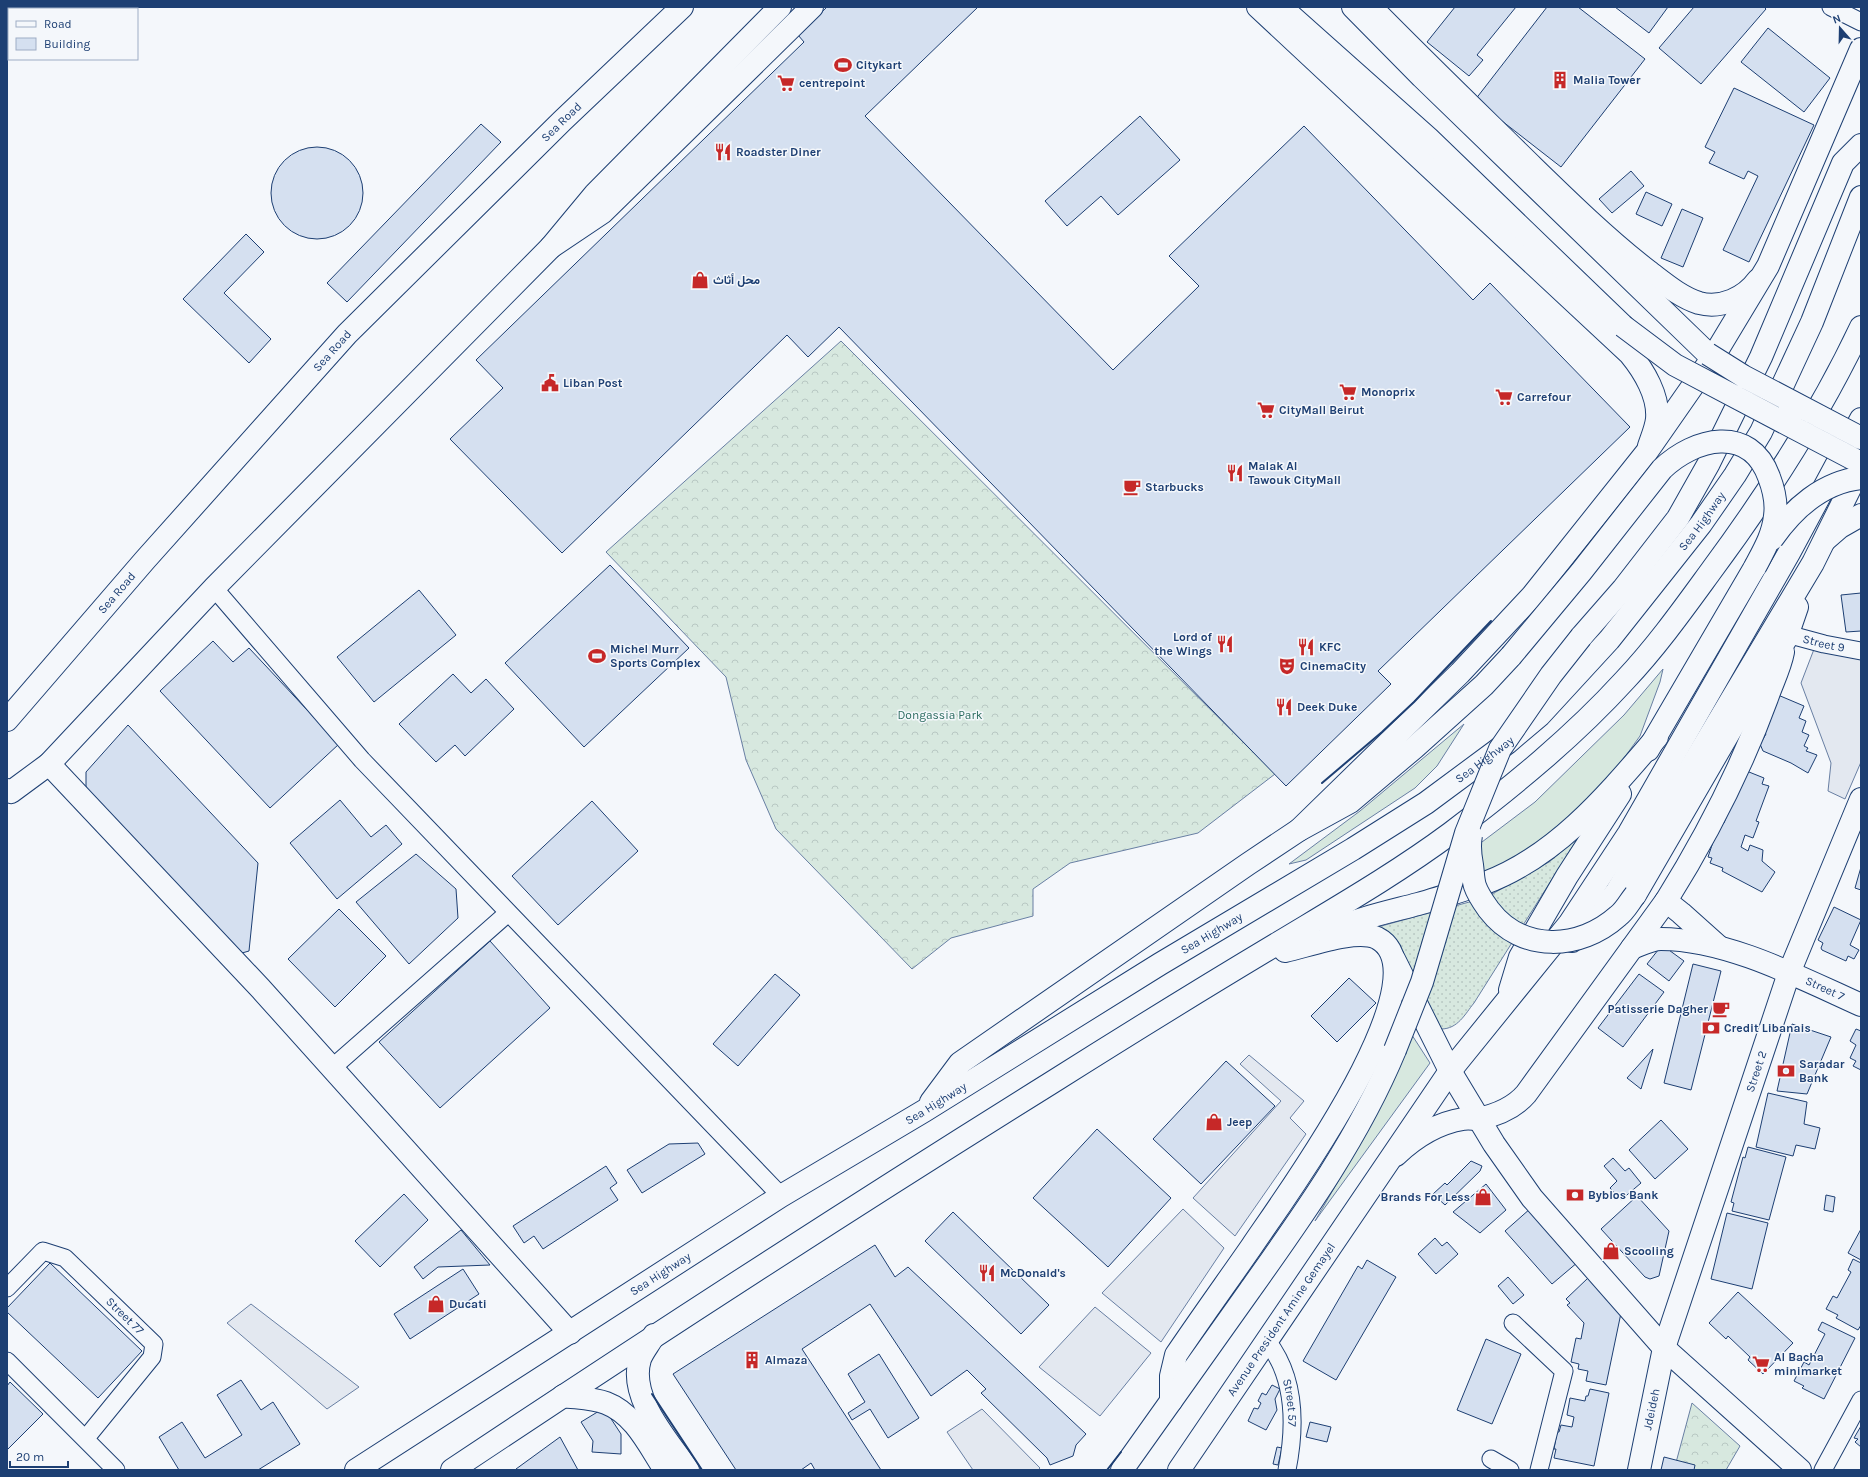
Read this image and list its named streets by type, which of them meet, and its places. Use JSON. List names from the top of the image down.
{
  "streets": {
    "main road": [
      "Sea Road",
      "Sea Highway",
      "Street 7",
      "Street 2",
      "Avenue President Amine Gemayel",
      "Jdeideh"
    ],
    "street": ["Street 9", "Street 77", "Street 57"]
  },
  "crossings": [
    ["Street 7", "Street 2"],
    ["Street 2", "Jdeideh"],
    ["Avenue President Amine Gemayel", "Street 57"]
  ],
  "parks": ["Dongassia Park"],
  "places": {
    "sports": ["Citykart", "Michel Murr Sports Complex"],
    "building": ["Malia Tower", "Almaza"],
    "supermarket": [
      "centrepoint",
      "Monoprix",
      "Carrefour",
      "CityMall Beirut",
      "Al Bacha minimarket"
    ],
    "restaurant": [
      "Roadster Diner",
      "Malak Al Tawouk CityMall",
      "Lord of the Wings",
      "KFC",
      "Deek Duke",
      "McDonald's"
    ],
    "shop": [
      "محل أثاث",
      "Jeep",
      "Brands For Less",
      "Scooling",
      "Ducati"
    ],
    "public building": ["Liban Post"],
    "cafe": ["Starbucks", "Patisserie Dagher"],
    "theatre": ["CinemaCity"],
    "bank": ["Credit Libanais", "Saradar Bank", "Byblos Bank"]
  },
  "legend": ["Road", "Building"],
  "scale_bar": "20 m",
  "north": "top"
}
